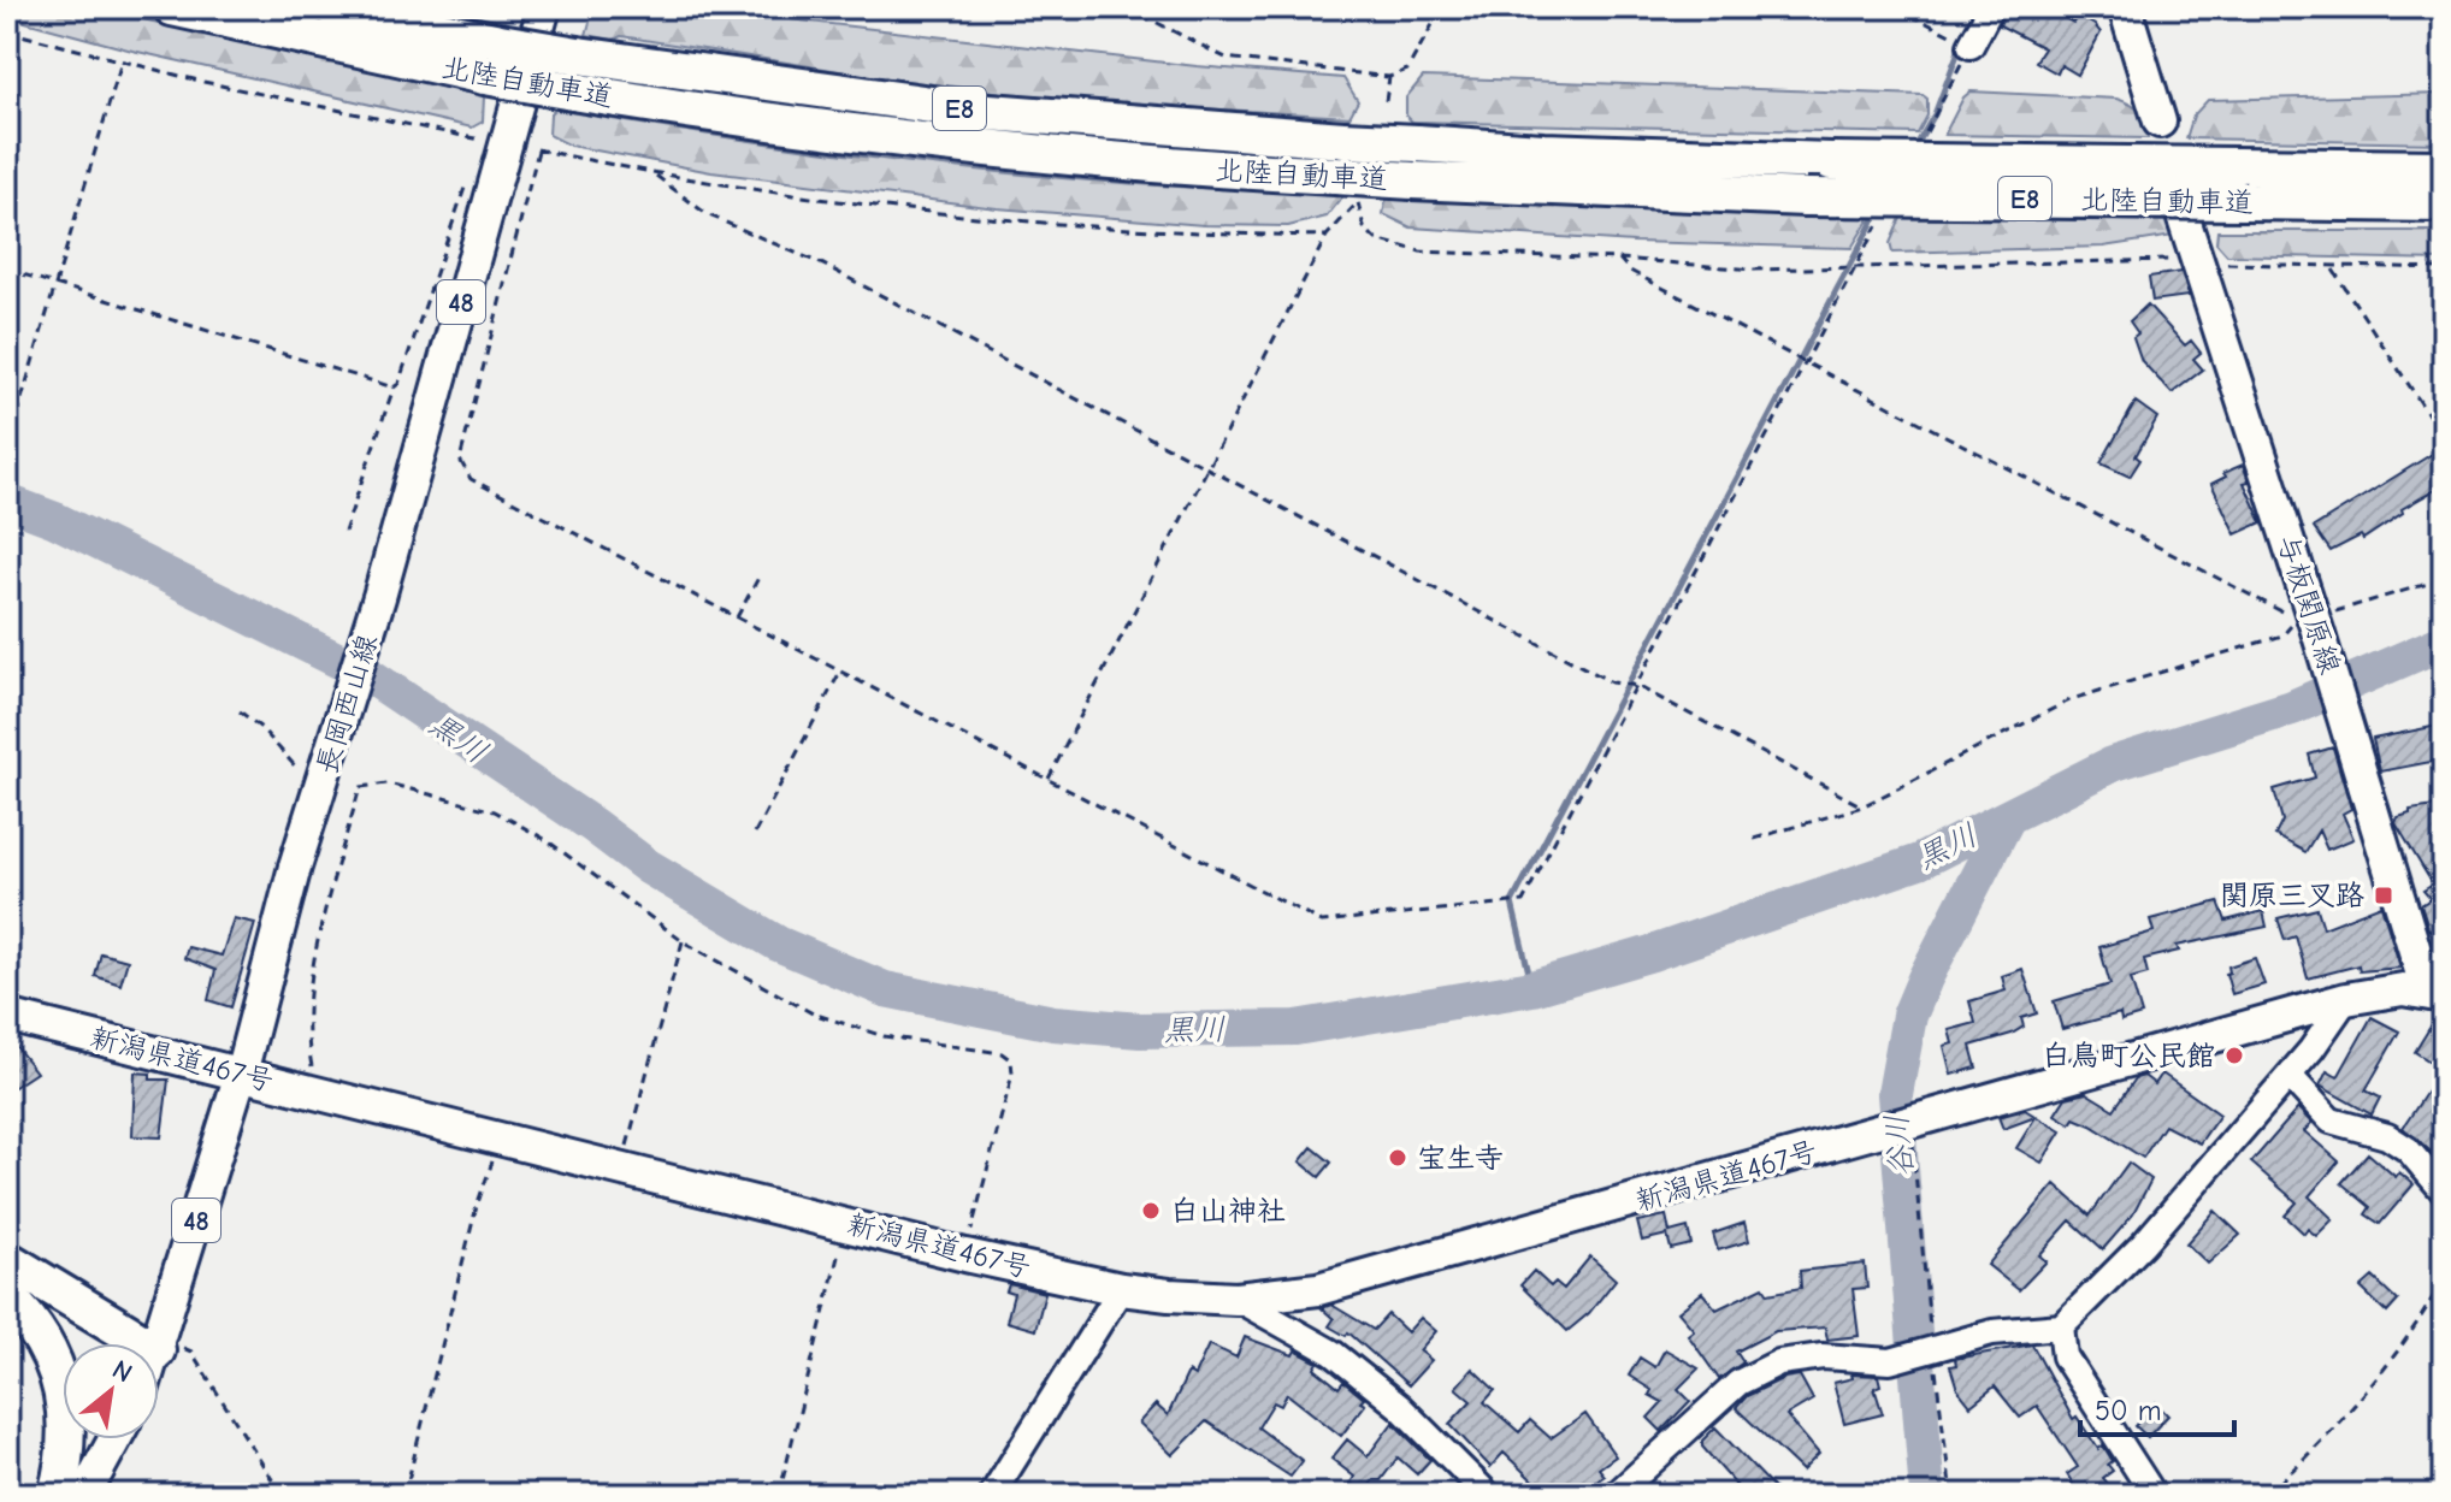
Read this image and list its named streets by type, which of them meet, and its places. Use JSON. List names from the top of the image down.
{
  "streets": {
    "highway": ["北陸自動車道", "E8"],
    "main road": [
      "48",
      "与板関原線",
      "長岡西山線",
      "新潟県道467号"
    ]
  },
  "crossings": [
    ["与板関原線", "新潟県道467号"],
    ["長岡西山線", "新潟県道467号"]
  ],
  "water": ["黒川", "谷川"],
  "places": {
    "transit": ["関原三叉路"],
    "other": ["白鳥町公民館", "宝生寺", "白山神社"]
  },
  "scale_bar": "50 m",
  "north": "top right"
}
